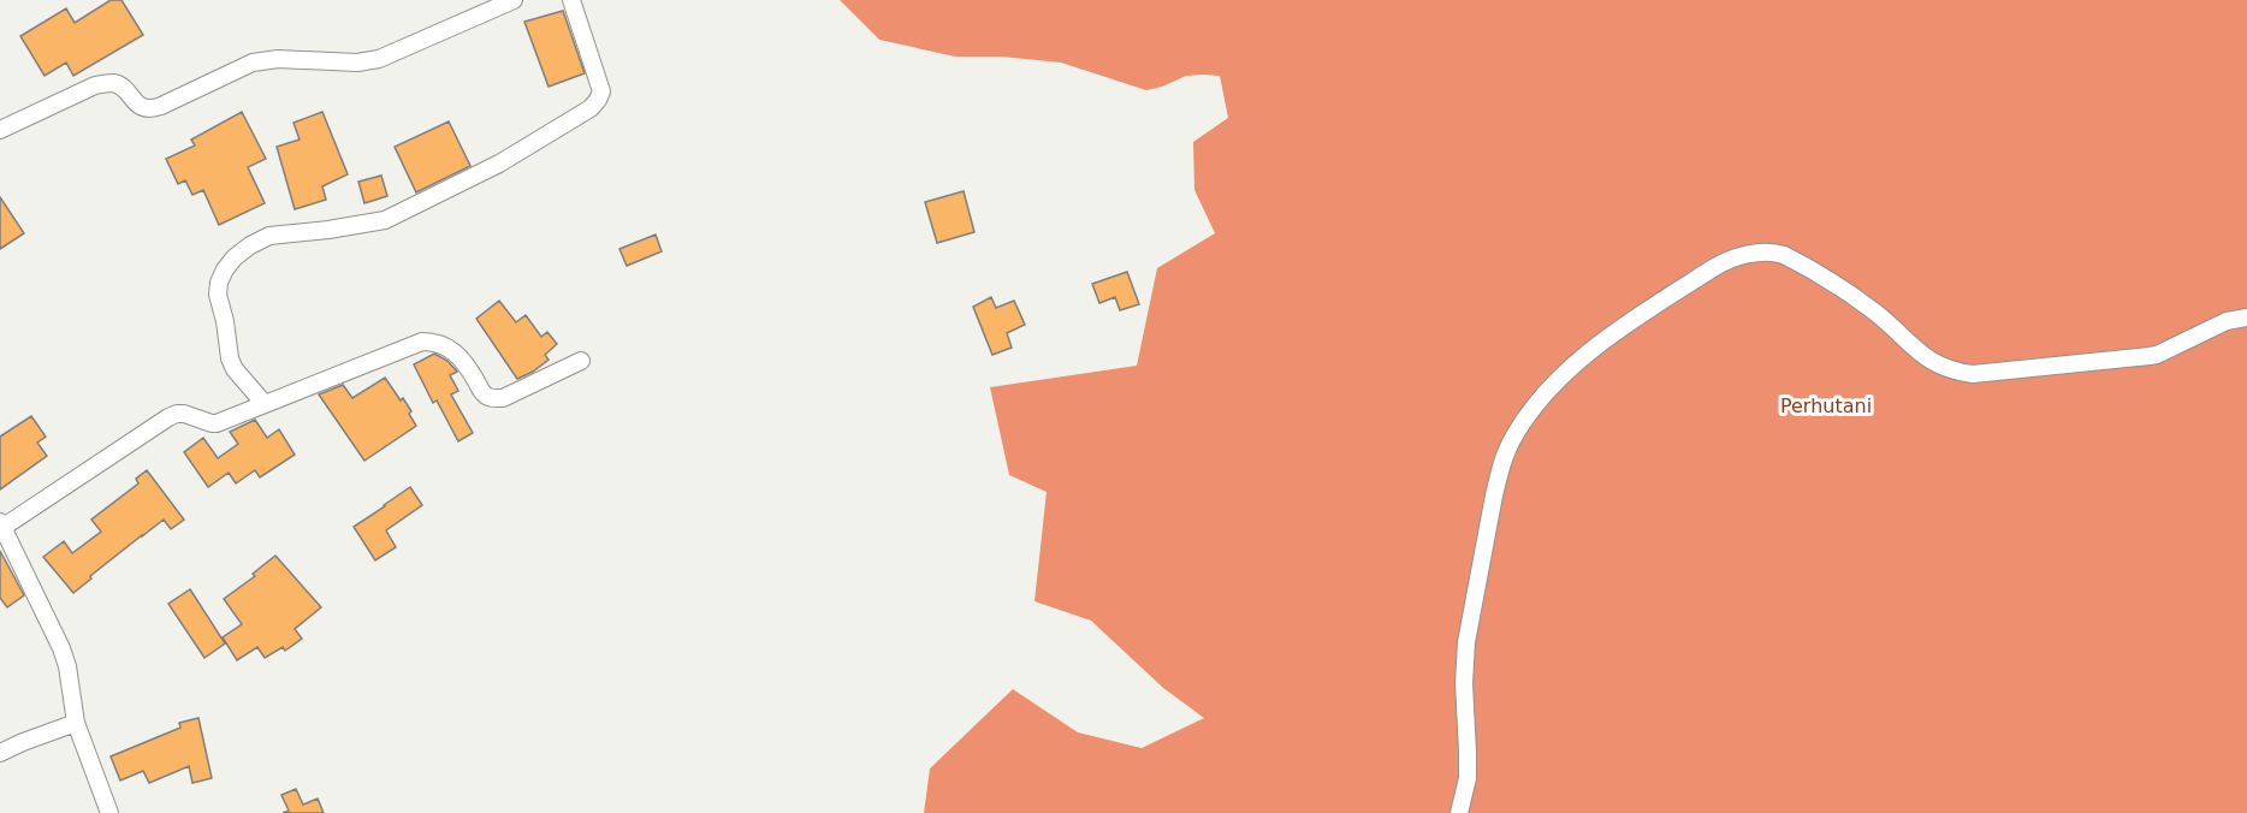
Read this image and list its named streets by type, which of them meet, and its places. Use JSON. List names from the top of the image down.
{
  "parks": ["Perhutani"]
}
